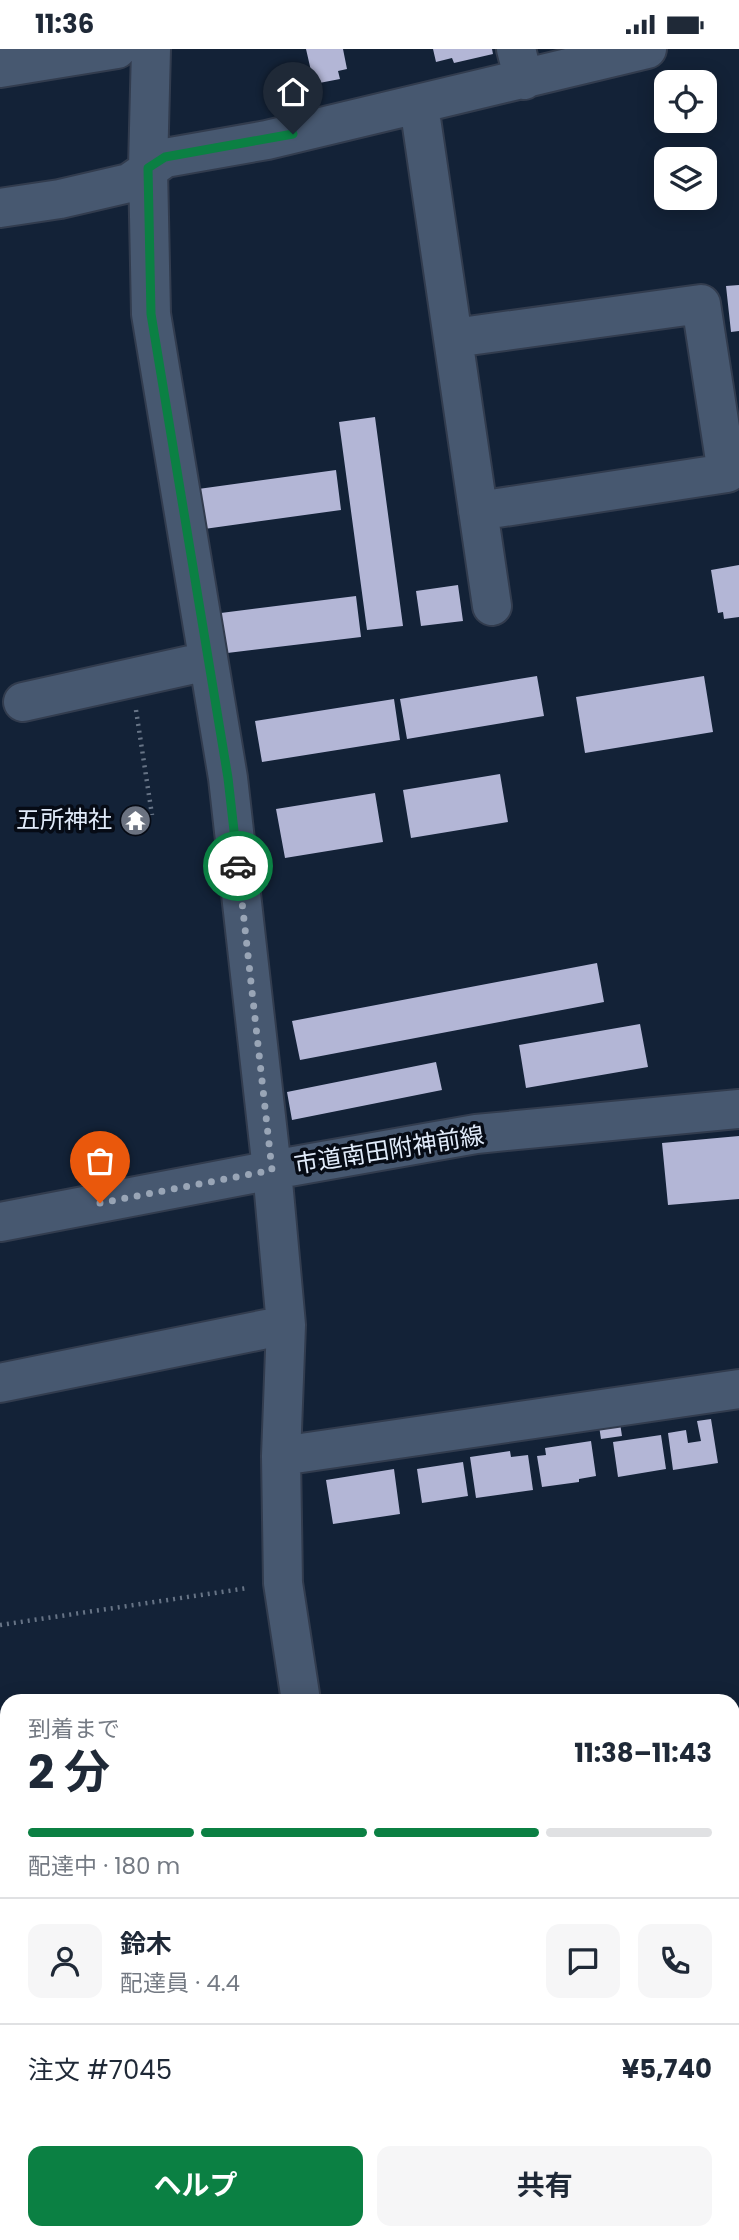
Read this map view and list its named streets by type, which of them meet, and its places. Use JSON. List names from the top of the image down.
{
  "streets": {
    "street": ["市道南田附神前線"]
  },
  "places": {
    "temple": ["五所神社"]
  },
  "page": {
    "status": "11:36",
    "heading": ["2 分", "到着まで", "11:38–11:43"],
    "panel": [
      "鈴木",
      "配達員 · 4.4",
      "注文 #7045",
      "¥5,740"
    ],
    "bar": "配達中 · 180 m",
    "buttons": ["ヘルプ", "共有"]
  }
}
